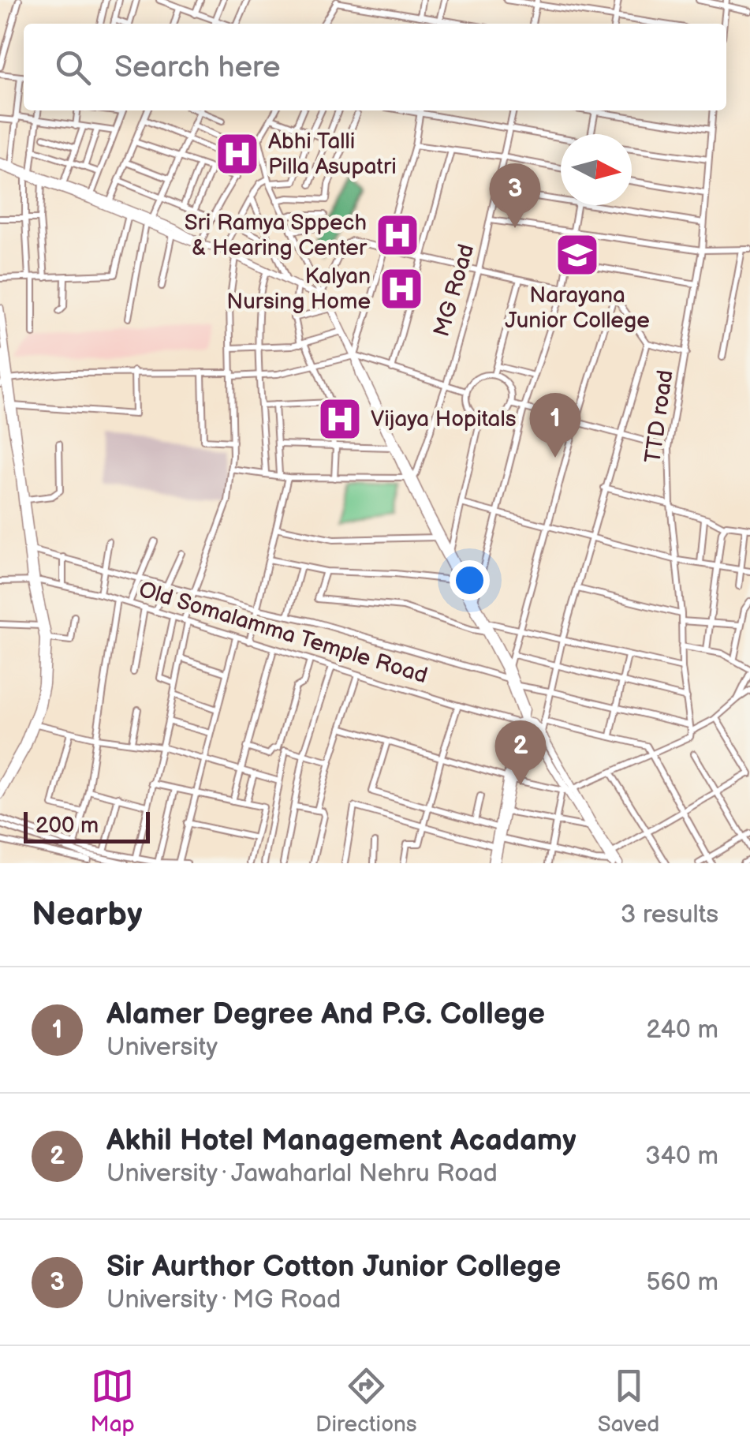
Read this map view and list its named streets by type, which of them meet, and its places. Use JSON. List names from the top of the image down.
{
  "streets": {
    "street": ["MG Road", "TTD road", "Old Somalamma Temple Road"]
  },
  "places": {
    "hospital": [
      "Abhi Talli Pilla Asupatri",
      "Sri Ramya Sppech & Hearing Center",
      "Kalyan Nursing Home",
      "Vijaya Hopitals"
    ],
    "school or university": ["Narayana Junior College"]
  },
  "scale_bar": "200 m",
  "north": "right",
  "page": {
    "search": "Search here",
    "pins": ["3", "1", "2"],
    "scale": "200 m",
    "heading": ["Nearby", "3 results"],
    "list": [
      {
        "mark": "1",
        "name": "Alamer Degree And P.G. College",
        "note": "University",
        "value": "240 m"
      },
      {
        "mark": "2",
        "name": "Akhil Hotel Management Acadamy",
        "note": "University · Jawaharlal Nehru Road",
        "value": "340 m"
      },
      {
        "mark": "3",
        "name": "Sir Aurthor Cotton Junior College",
        "note": "University · MG Road",
        "value": "560 m"
      }
    ],
    "nav": ["Map", "Directions", "Saved"]
  }
}
